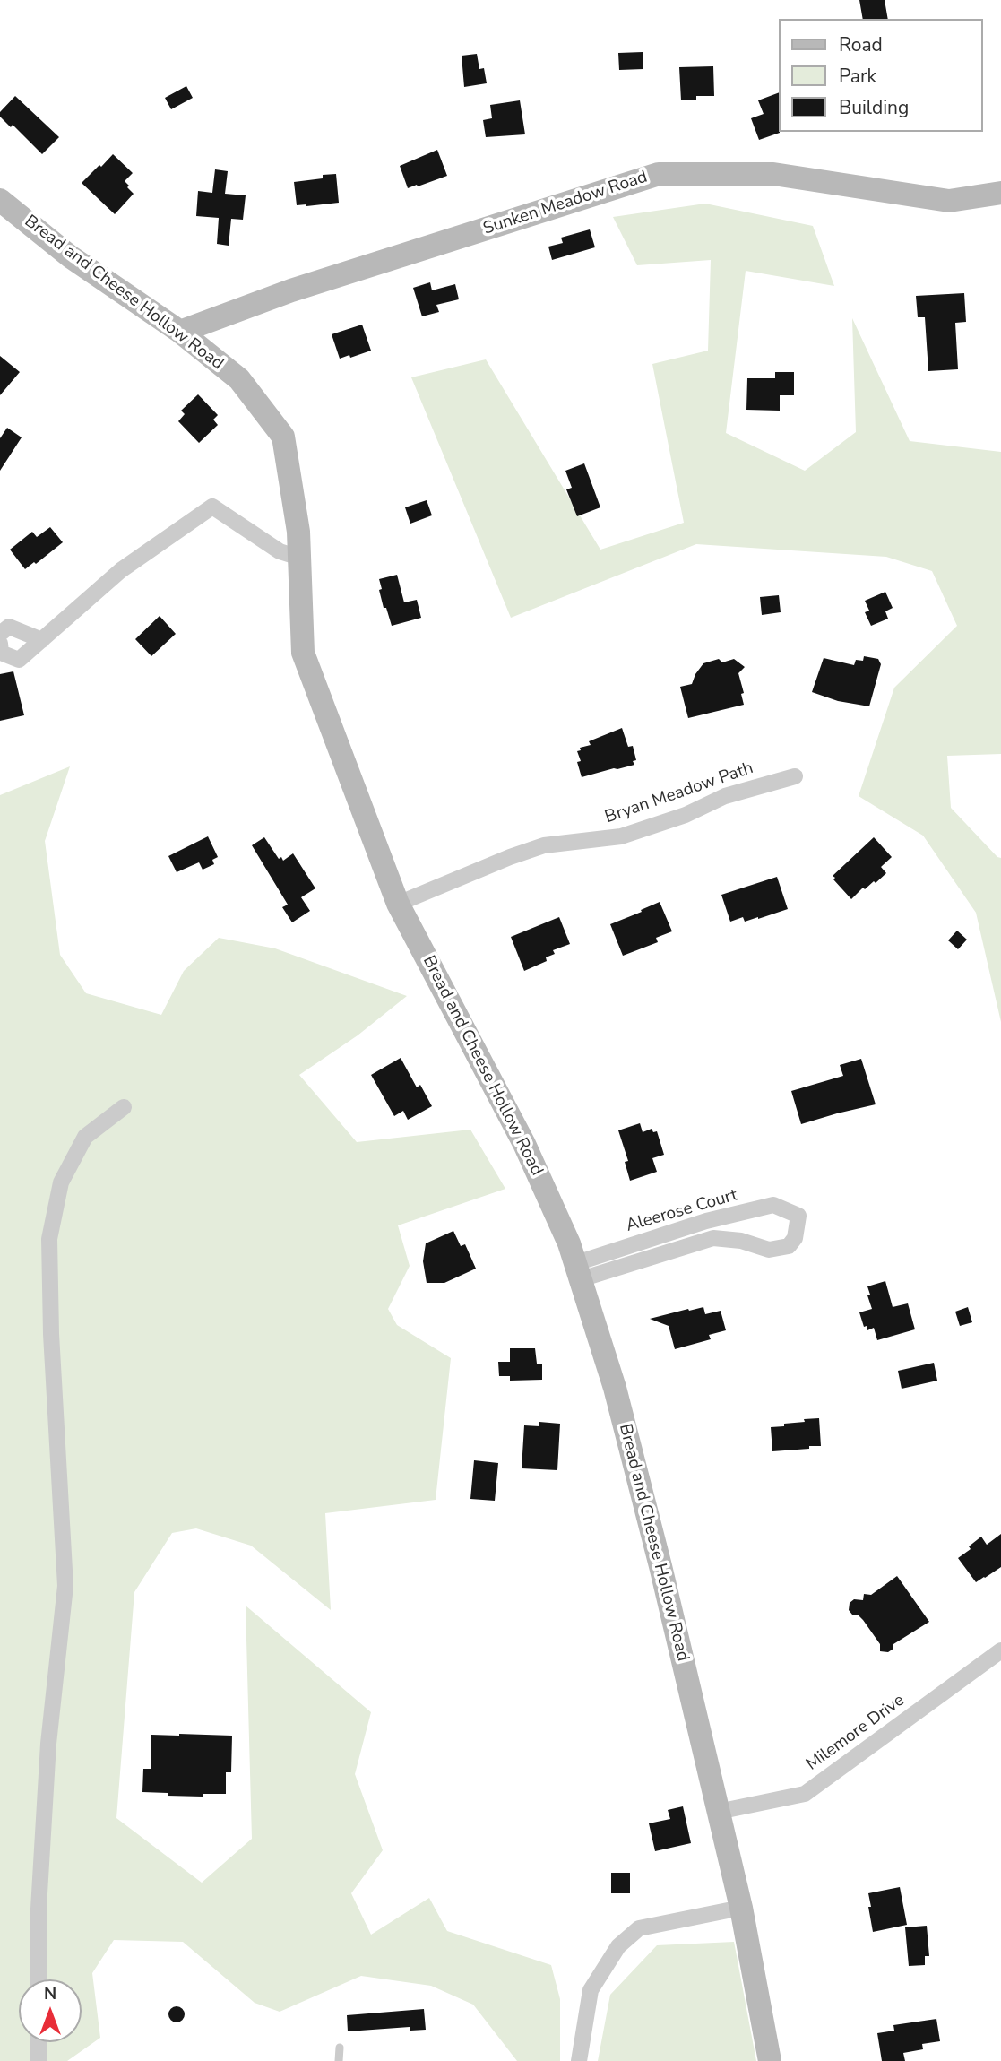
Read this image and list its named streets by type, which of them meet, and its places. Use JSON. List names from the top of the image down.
{
  "streets": {
    "main road": ["Sunken Meadow Road", "Bread and Cheese Hollow Road"],
    "street": ["Bryan Meadow Path", "Aleerose Court", "Milemore Drive"]
  },
  "crossings": [
    ["Sunken Meadow Road", "Bread and Cheese Hollow Road"],
    ["Bread and Cheese Hollow Road", "Bryan Meadow Path"],
    ["Bread and Cheese Hollow Road", "Aleerose Court"],
    ["Bread and Cheese Hollow Road", "Milemore Drive"]
  ],
  "legend": ["Road", "Park", "Building"],
  "north": "top"
}
